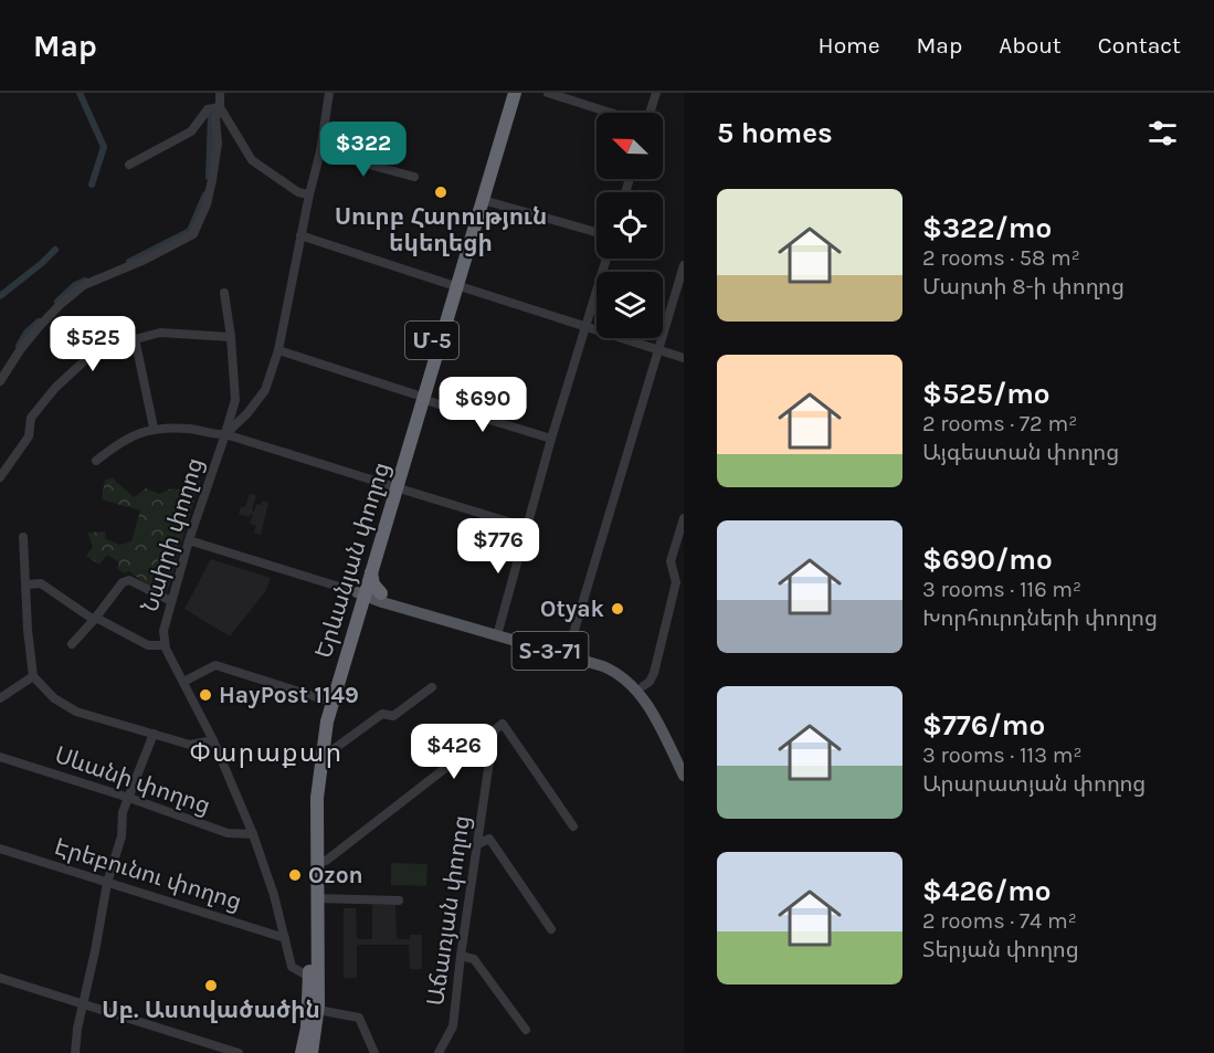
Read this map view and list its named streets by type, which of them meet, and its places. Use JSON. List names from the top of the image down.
{
  "streets": {
    "highway": ["Մ-5", "Երևանյան փողոց"],
    "main road": ["Տ-3-71"],
    "street": [
      "Նաիրի փողոց",
      "Սևանի փողոց",
      "Էրեբունու փողոց",
      "Աճառյան փողոց"
    ]
  },
  "crossings": [
    ["Նաիրի փողոց", "Երևանյան փողոց"],
    ["Նաիրի փողոց", "Սևանի փողոց"],
    ["Նաիրի փողոց", "Էրեբունու փողոց"],
    ["Երևանյան փողոց", "Տ-3-71"]
  ],
  "districts": ["Փարաքար"],
  "places": [
    "Սուրբ Հարություն եկեղեցի",
    "Otyak",
    "HayPost 1149",
    "Ozon",
    "Սբ. Աստվածածին"
  ],
  "north": "top left",
  "page": {
    "header": "Map",
    "nav": [
      "Home",
      "Map",
      "About",
      "Contact"
    ],
    "heading": "5 homes",
    "price": [
      "$322",
      "$525",
      "$690",
      "$776",
      "$426"
    ],
    "list": [
      {
        "name": "$322/mo",
        "note": "2 rooms · 58 m² · Մարտի 8-ի փողոց"
      },
      {
        "name": "$525/mo",
        "note": "2 rooms · 72 m² · Այգեստան փողոց"
      },
      {
        "name": "$690/mo",
        "note": "3 rooms · 116 m² · Խորհուրդների փողոց"
      },
      {
        "name": "$776/mo",
        "note": "3 rooms · 113 m² · Արարատյան փողոց"
      },
      {
        "name": "$426/mo",
        "note": "2 rooms · 74 m² · Տերյան փողոց"
      }
    ]
  }
}
